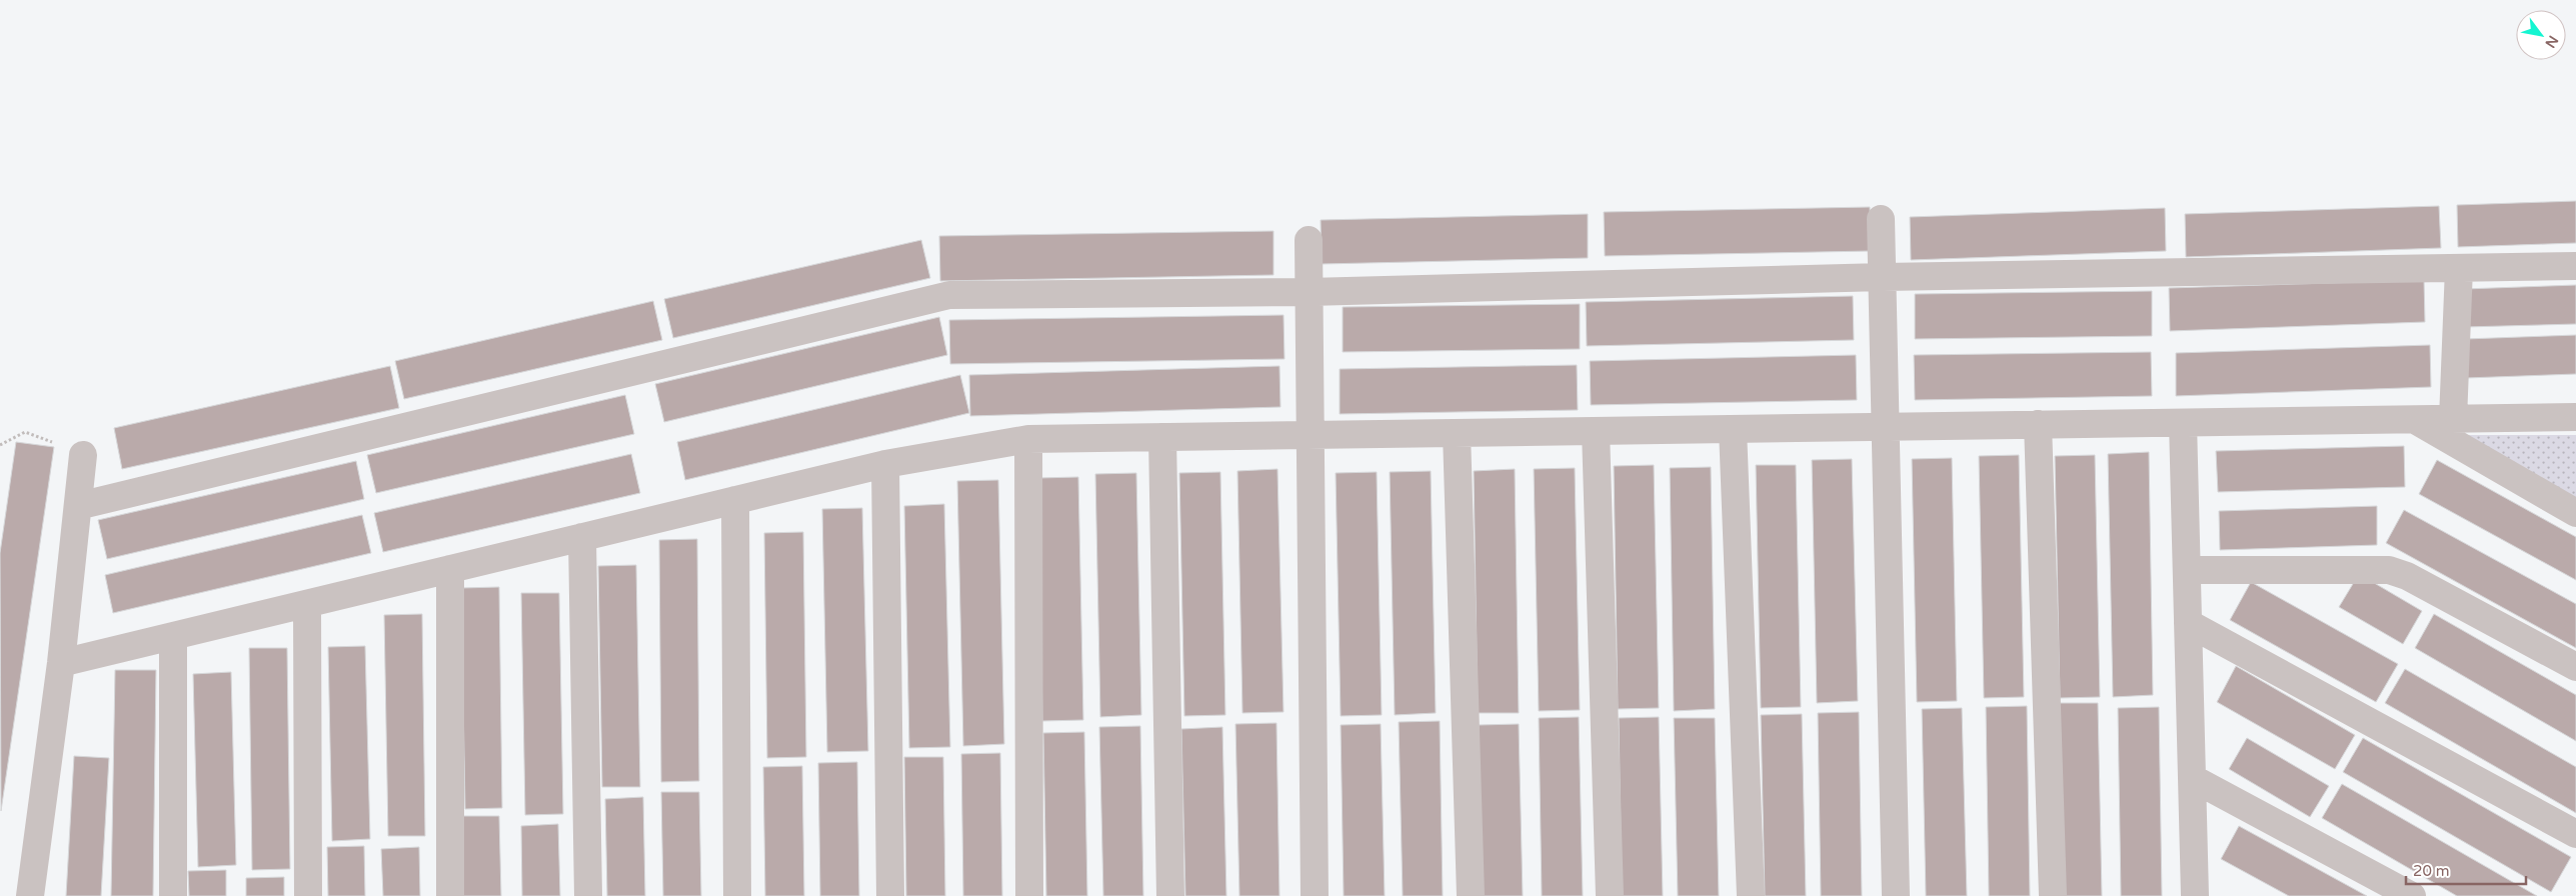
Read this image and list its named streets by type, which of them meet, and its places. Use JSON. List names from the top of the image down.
{
  "scale_bar": "20 m",
  "north": "bottom right"
}
